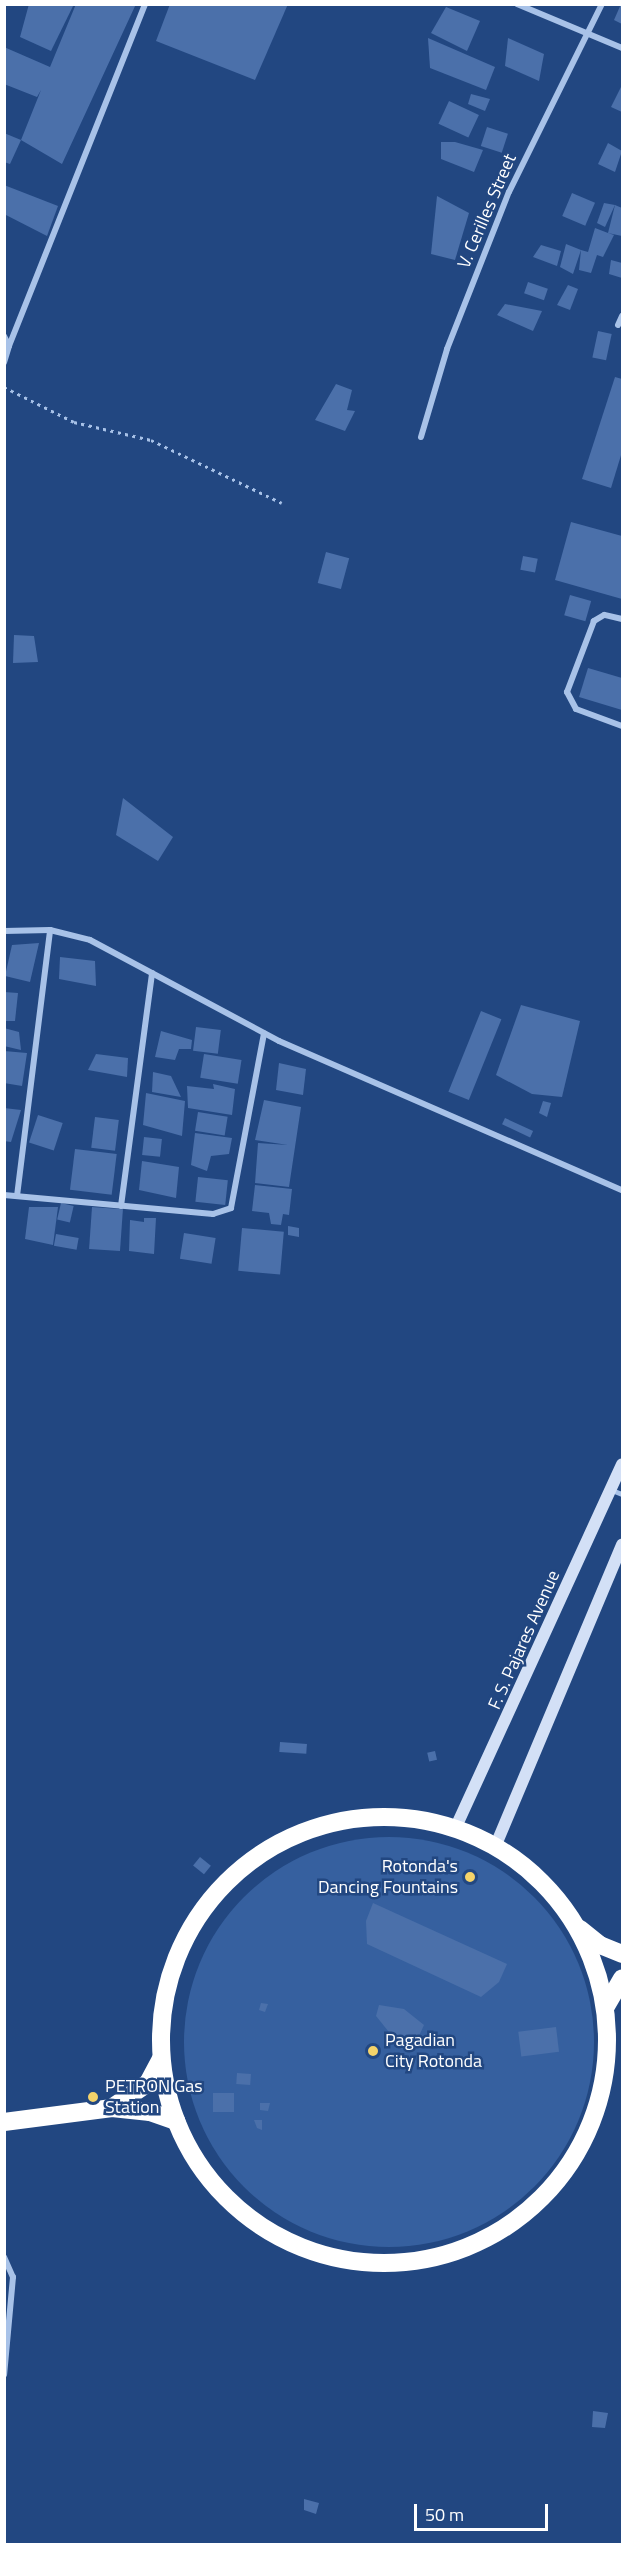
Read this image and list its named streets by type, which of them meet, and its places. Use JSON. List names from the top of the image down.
{
  "streets": {
    "main road": ["F. S. Pajares Avenue"],
    "street": ["V. Cerilles Street"]
  },
  "places": ["Rotonda's Dancing Fountains", "Pagadian City Rotonda", "PETRON Gas Station"],
  "scale_bar": "50 m"
}
